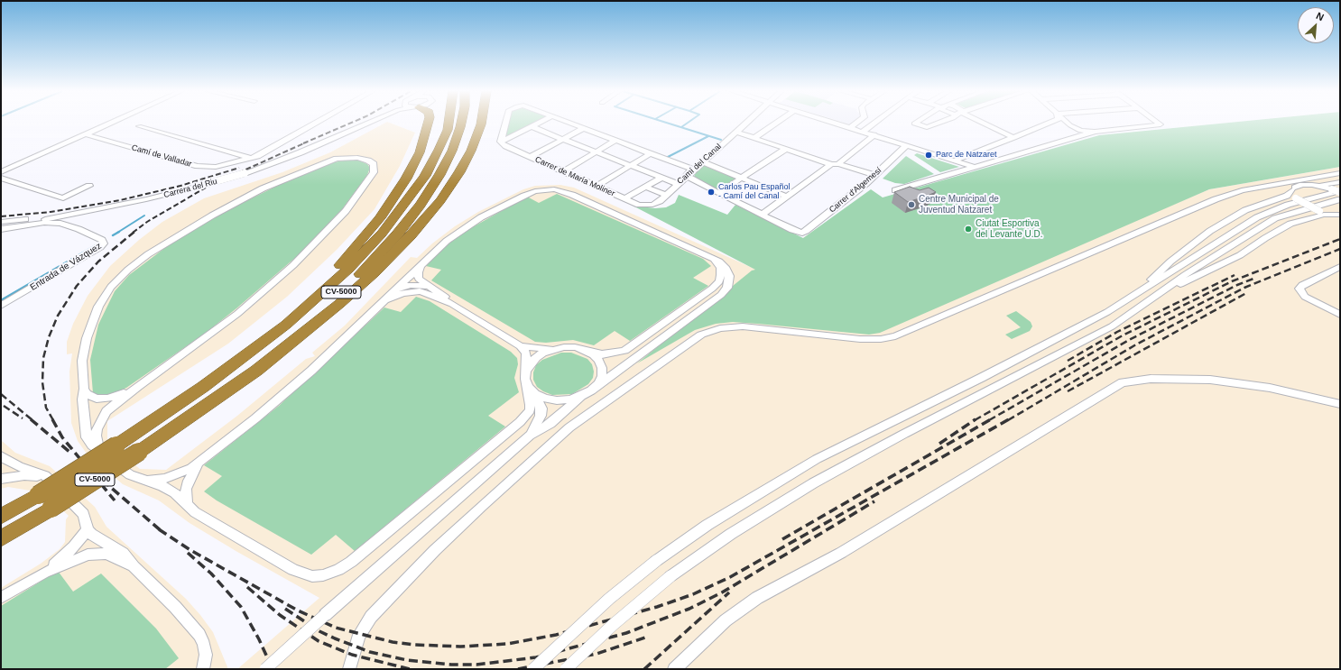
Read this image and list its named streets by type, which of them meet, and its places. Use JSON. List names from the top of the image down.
{
  "streets": {
    "highway": ["CV-5000"],
    "street": [
      "Camí de Valladar",
      "Camí del Canal",
      "Carrer de María Moliner",
      "Carrera del Riu",
      "Carrer d'Algemesí",
      "Entrada de Vázquez"
    ]
  },
  "crossings": [
    ["Camí del Canal", "Carrer de María Moliner"]
  ],
  "places": [
    "Parc de Natzaret",
    "Carlos Pau Español - Camí del Canal",
    "Centre Municipal de Juventud Natzaret",
    "Ciutat Esportiva del Levante U.D."
  ],
  "north": "top right"
}
